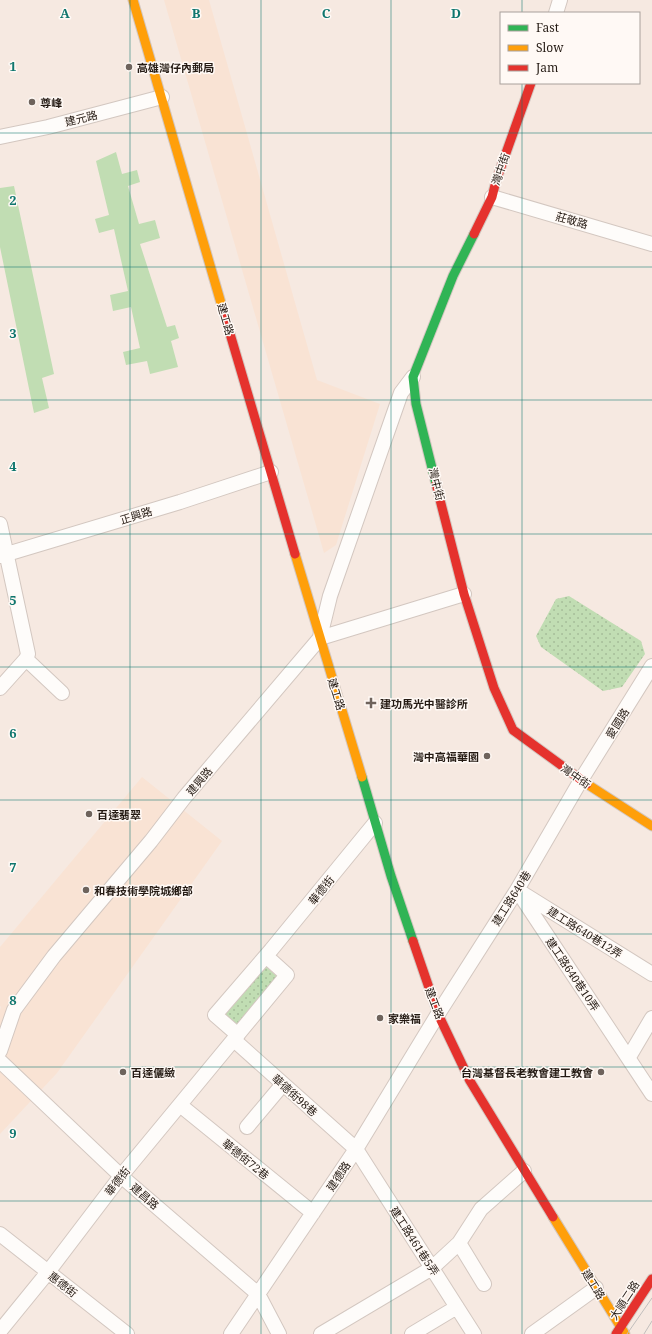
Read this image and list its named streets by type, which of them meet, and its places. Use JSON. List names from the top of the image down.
{
  "streets": {
    "street": [
      "建元路",
      "灣中街",
      "莊敬路",
      "建工路",
      "正興路",
      "愛國路",
      "建興路",
      "華德街",
      "建工路640巷",
      "建工路640巷12弄",
      "建工路640巷10弄",
      "華德街98巷",
      "華德街72巷",
      "建德路",
      "建昌路",
      "建工路461巷5弄",
      "惠德街",
      "大順二路"
    ]
  },
  "crossings": [
    ["建元路", "建工路"],
    ["灣中街", "莊敬路"],
    ["灣中街", "建工路"],
    ["灣中街", "愛國路"],
    ["灣中街", "建工路640巷"],
    ["建工路", "正興路"],
    ["建工路", "建興路"],
    ["建工路", "華德街"],
    ["建工路", "建工路640巷"],
    ["建工路", "建德路"],
    ["建工路", "大順二路"],
    ["愛國路", "建工路640巷"],
    ["華德街", "華德街98巷"],
    ["華德街", "華德街72巷"],
    ["華德街", "建昌路"],
    ["華德街", "惠德街"],
    ["建工路640巷", "建工路640巷12弄"],
    ["建工路640巷", "建工路640巷10弄"],
    ["建工路640巷", "建德路"],
    ["建工路640巷12弄", "建工路640巷10弄"],
    ["華德街98巷", "建德路"],
    ["華德街98巷", "建工路461巷5弄"],
    ["華德街72巷", "建德路"],
    ["建德路", "建昌路"],
    ["建德路", "建工路461巷5弄"]
  ],
  "places": {
    "other": [
      "高雄灣仔內郵局",
      "尊峰",
      "灣中高福華園",
      "百達翡翠",
      "和春技術學院城鄉部",
      "家樂福",
      "百達儷緻",
      "台灣基督長老教會建工教會"
    ],
    "health": ["建功馬光中醫診所"]
  },
  "legend": ["Fast", "Slow", "Jam"],
  "grid": {
    "columns": [
      "A",
      "B",
      "C",
      "D"
    ],
    "rows": [
      "1",
      "2",
      "3",
      "4",
      "5",
      "6",
      "7",
      "8",
      "9"
    ]
  }
}
